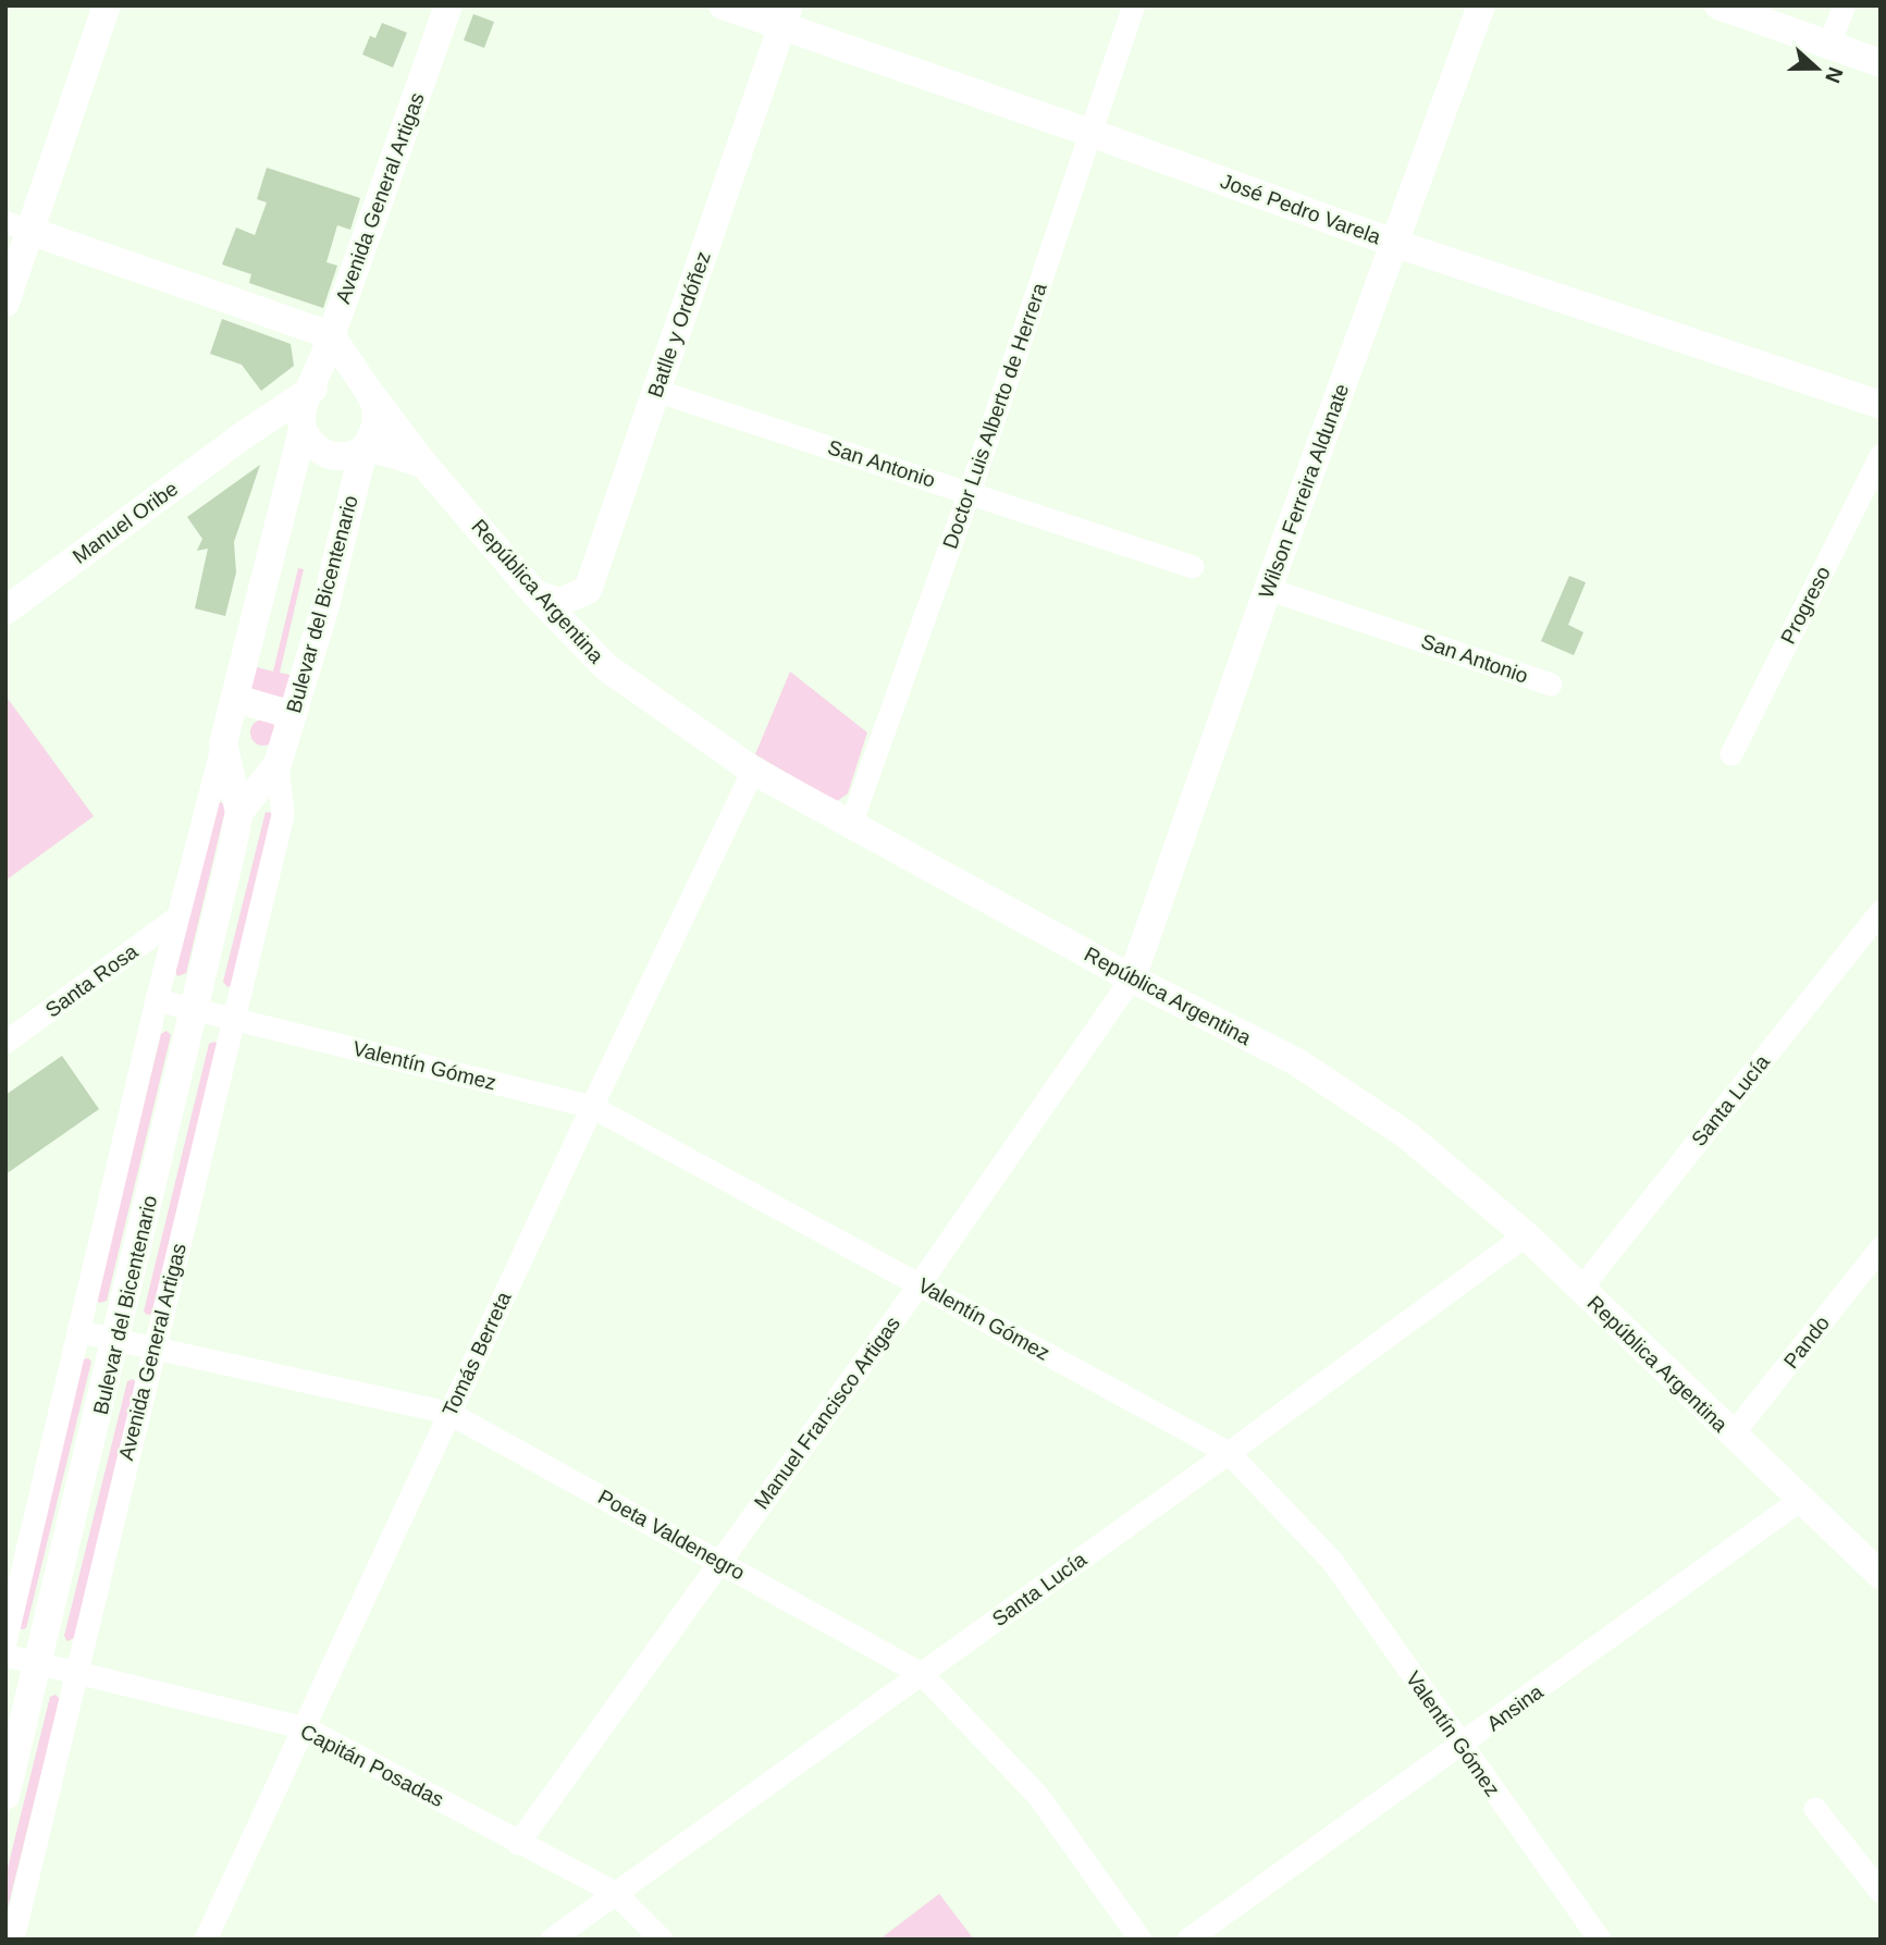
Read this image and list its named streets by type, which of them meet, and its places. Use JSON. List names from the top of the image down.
{
  "streets": {
    "street": [
      "Avenida General Artigas",
      "José Pedro Varela",
      "Batlle y Ordóñez",
      "Doctor Luis Alberto de Herrera",
      "San Antonio",
      "Wilson Ferreira Aldunate",
      "Manuel Oribe",
      "República Argentina",
      "Bulevar del Bicentenario",
      "Progreso",
      "Santa Rosa",
      "Valentín Gómez",
      "Santa Lucía",
      "Pando",
      "Tomás Berreta",
      "Manuel Francisco Artigas",
      "Poeta Valdenegro",
      "Ansina",
      "Capitán Posadas"
    ]
  },
  "crossings": [
    ["Avenida General Artigas", "República Argentina"],
    ["Avenida General Artigas", "Bulevar del Bicentenario"],
    ["Avenida General Artigas", "Valentín Gómez"],
    ["Avenida General Artigas", "Poeta Valdenegro"],
    ["Avenida General Artigas", "Capitán Posadas"],
    ["José Pedro Varela", "Batlle y Ordóñez"],
    ["José Pedro Varela", "Doctor Luis Alberto de Herrera"],
    ["José Pedro Varela", "Wilson Ferreira Aldunate"],
    ["Batlle y Ordóñez", "San Antonio"],
    ["Batlle y Ordóñez", "República Argentina"],
    ["Doctor Luis Alberto de Herrera", "San Antonio"],
    ["Doctor Luis Alberto de Herrera", "República Argentina"],
    ["San Antonio", "Wilson Ferreira Aldunate"],
    ["Wilson Ferreira Aldunate", "República Argentina"],
    ["Wilson Ferreira Aldunate", "Manuel Francisco Artigas"],
    ["República Argentina", "Bulevar del Bicentenario"],
    ["República Argentina", "Santa Lucía"],
    ["República Argentina", "Pando"],
    ["República Argentina", "Tomás Berreta"],
    ["República Argentina", "Manuel Francisco Artigas"],
    ["República Argentina", "Ansina"],
    ["Bulevar del Bicentenario", "Valentín Gómez"],
    ["Bulevar del Bicentenario", "Poeta Valdenegro"],
    ["Bulevar del Bicentenario", "Capitán Posadas"],
    ["Valentín Gómez", "Santa Lucía"],
    ["Valentín Gómez", "Tomás Berreta"],
    ["Valentín Gómez", "Manuel Francisco Artigas"],
    ["Valentín Gómez", "Ansina"],
    ["Santa Lucía", "Poeta Valdenegro"],
    ["Santa Lucía", "Capitán Posadas"],
    ["Tomás Berreta", "Poeta Valdenegro"],
    ["Tomás Berreta", "Capitán Posadas"],
    ["Manuel Francisco Artigas", "Poeta Valdenegro"],
    ["Manuel Francisco Artigas", "Capitán Posadas"]
  ],
  "north": "right"
}
